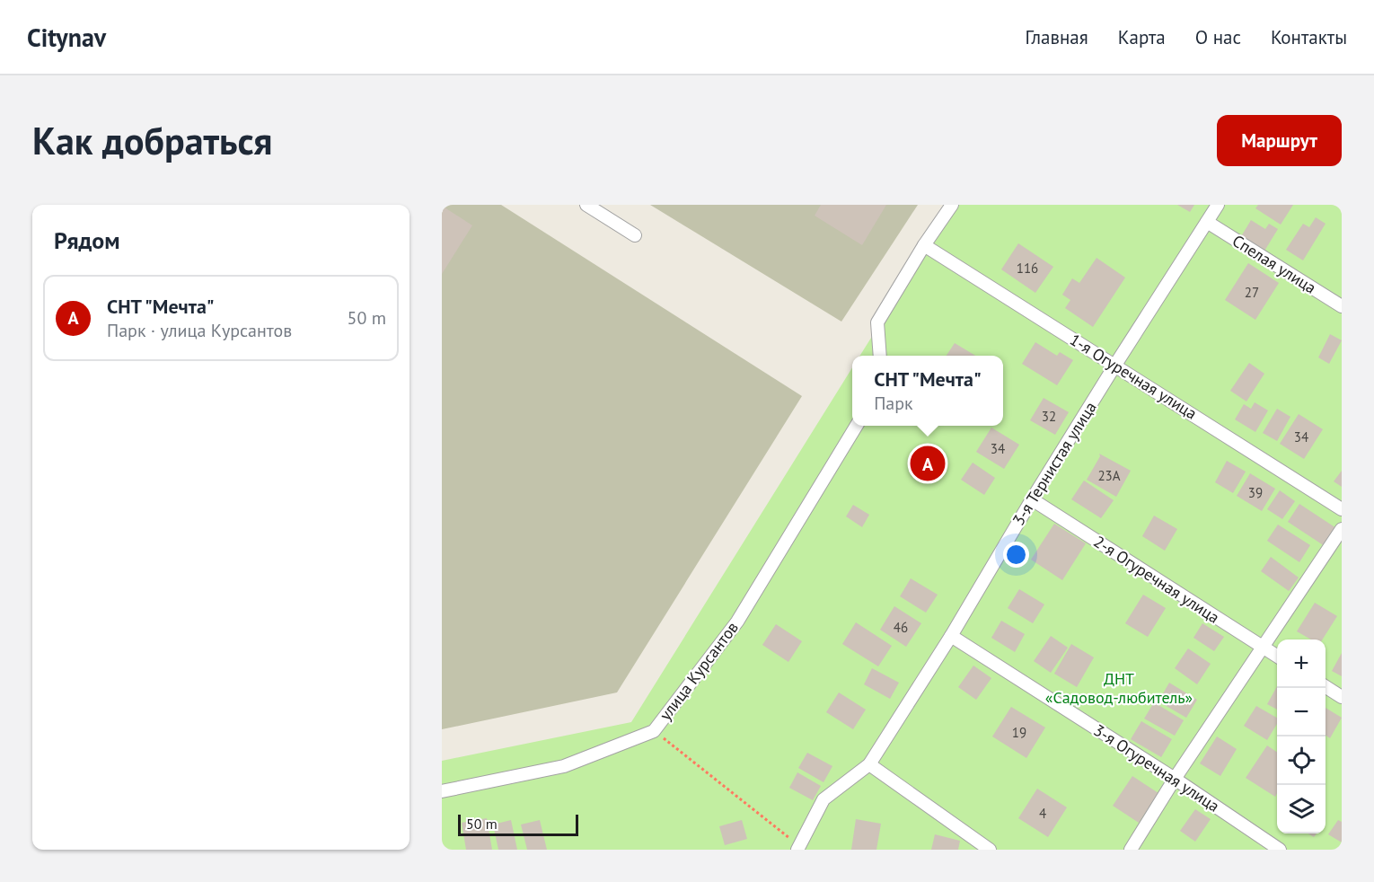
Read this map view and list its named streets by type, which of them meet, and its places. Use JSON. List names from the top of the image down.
{
  "streets": {
    "street": [
      "Спелая улица",
      "1-я Огуречная улица",
      "3-я Тернистая улица",
      "2-я Огуречная улица",
      "улица Курсантов",
      "3-я Огуречная улица"
    ]
  },
  "crossings": [
    ["Спелая улица", "3-я Тернистая улица"],
    ["1-я Огуречная улица", "3-я Тернистая улица"],
    ["3-я Тернистая улица", "2-я Огуречная улица"],
    ["3-я Тернистая улица", "3-я Огуречная улица"]
  ],
  "parks": ["ДНТ «Садовод-любитель»"],
  "house_numbers": [
    "116",
    "27",
    "32",
    "34",
    "34",
    "23А",
    "39",
    "46",
    "19",
    "4"
  ],
  "scale_bar": "50 m",
  "page": {
    "header": "Citynav",
    "nav": [
      "Главная",
      "Карта",
      "О нас",
      "Контакты"
    ],
    "buttons": "Маршрут",
    "title": "Как добраться",
    "heading": "Рядом",
    "list": [
      {
        "mark": "A",
        "name": "СНТ \"Мечта\"",
        "note": "Парк · улица Курсантов",
        "value": "50 m"
      }
    ],
    "popup": ["СНТ \"Мечта\"", "Парк"],
    "pins": "A",
    "map_buttons": ["+", "−"],
    "scale": "50 m"
  }
}
